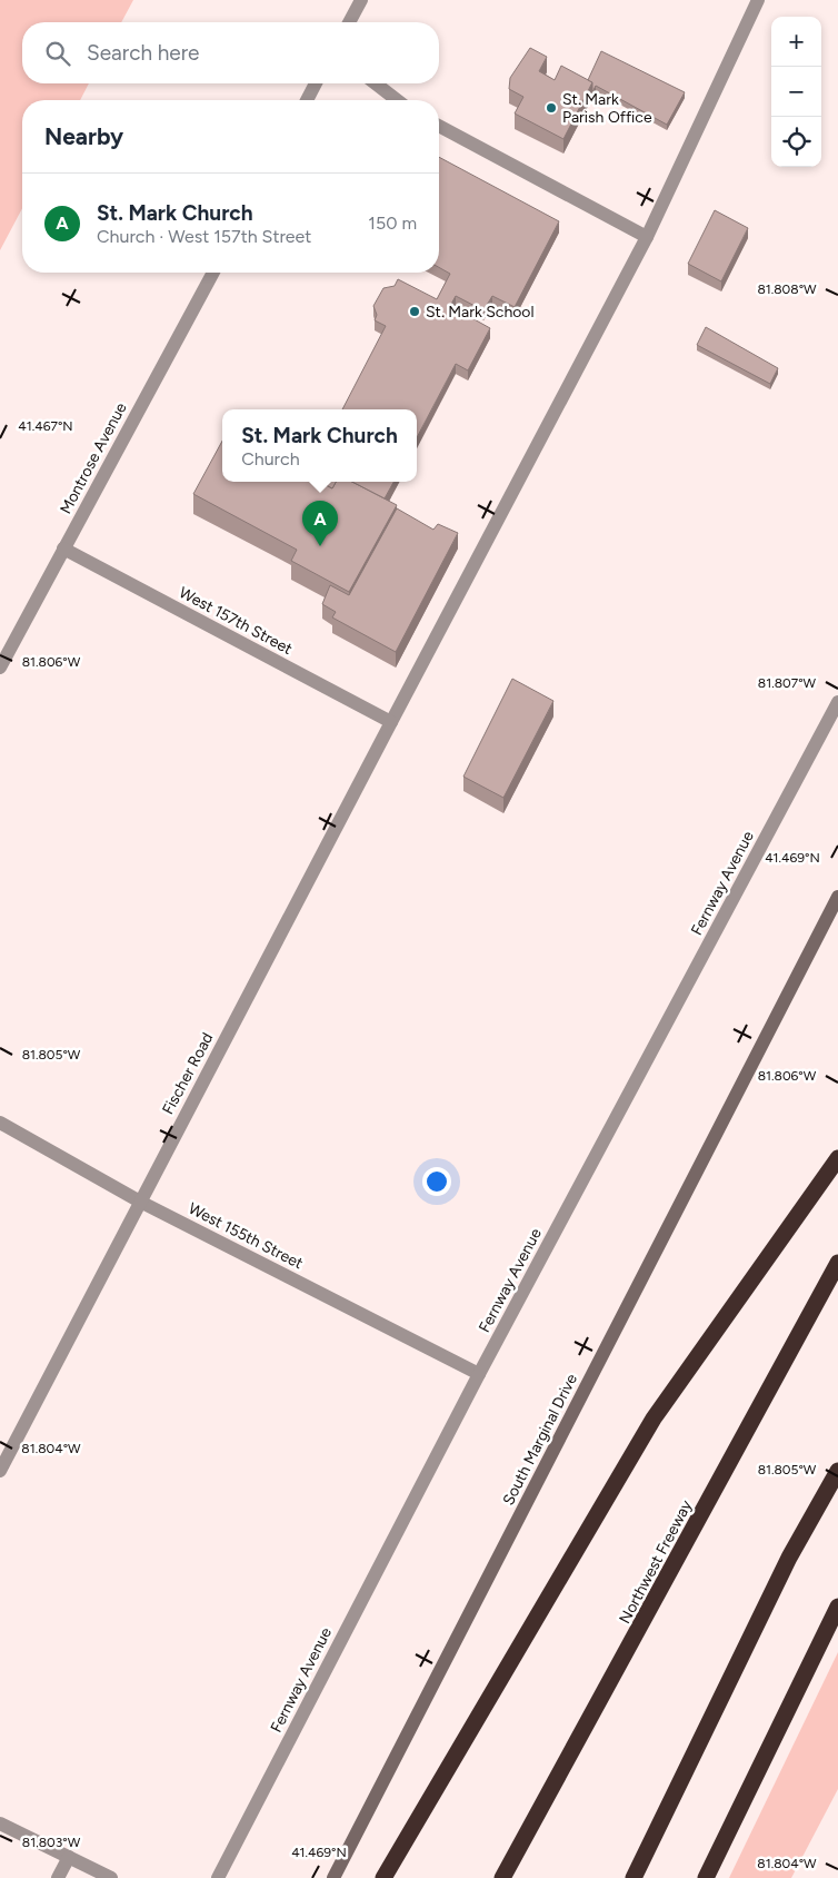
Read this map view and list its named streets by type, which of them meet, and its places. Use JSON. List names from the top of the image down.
{
  "streets": {
    "highway": ["Northwest Freeway"],
    "main road": ["South Marginal Drive"],
    "street": [
      "Montrose Avenue",
      "West 157th Street",
      "Fernway Avenue",
      "Fischer Road",
      "West 155th Street"
    ]
  },
  "crossings": [
    ["Montrose Avenue", "West 157th Street"],
    ["West 157th Street", "Fischer Road"],
    ["Fernway Avenue", "West 155th Street"],
    ["Fischer Road", "West 155th Street"]
  ],
  "places": ["St. Mark Parish Office", "St. Mark School"],
  "page": {
    "map_buttons": ["+", "−"],
    "search": "Search here",
    "heading": "Nearby",
    "list": [
      {
        "mark": "A",
        "name": "St. Mark Church",
        "note": "Church · West 157th Street",
        "value": "150 m"
      }
    ],
    "popup": ["St. Mark Church", "Church"],
    "pins": "A"
  },
  "coordinates": [
    "81.808°W",
    "41.467°N",
    "81.806°W",
    "81.807°W",
    "41.469°N",
    "81.805°W",
    "81.804°W",
    "81.803°W"
  ]
}
